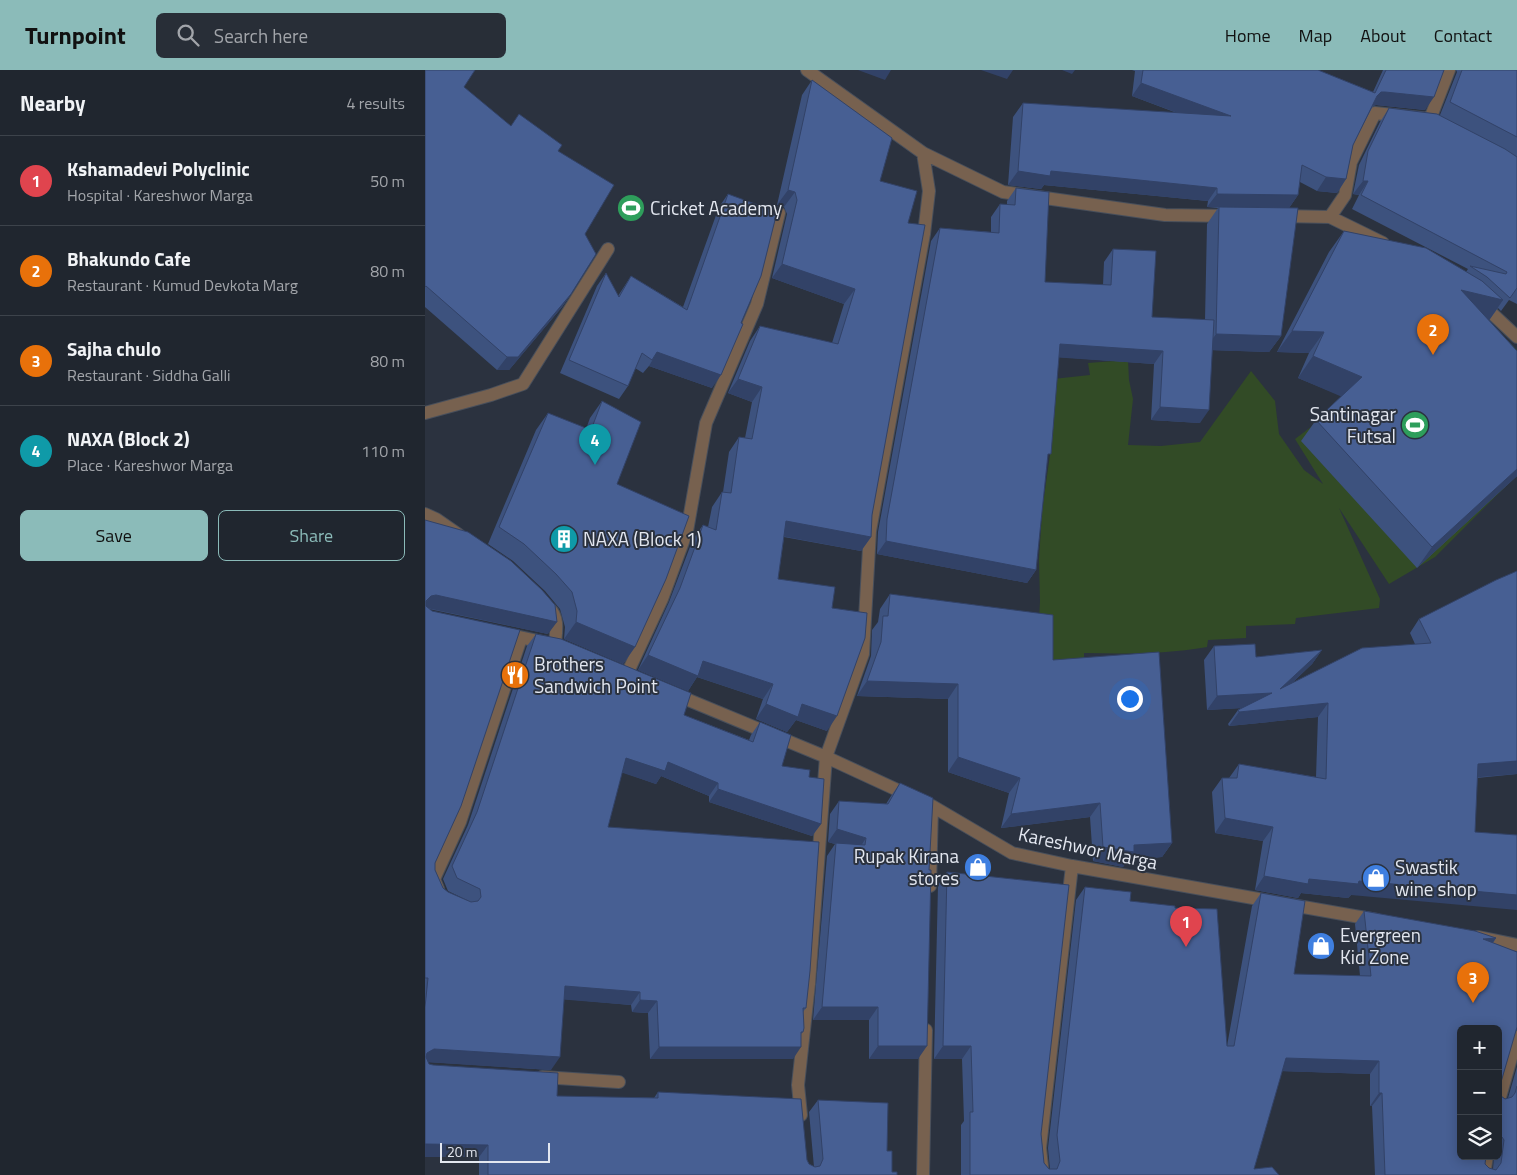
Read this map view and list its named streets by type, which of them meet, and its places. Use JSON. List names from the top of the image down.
{
  "streets": {
    "street": ["Kareshwor Marga"]
  },
  "places": {
    "sports": ["Cricket Academy", "Santinagar Futsal"],
    "building": ["NAXA (Block 1)"],
    "restaurant": ["Brothers Sandwich Point"],
    "shop": ["Rupak Kirana stores", "Swastik wine shop", "Evergreen Kid Zone"]
  },
  "scale_bar": "20 m",
  "page": {
    "header": "Turnpoint",
    "search": "Search here",
    "nav": [
      "Home",
      "Map",
      "About",
      "Contact"
    ],
    "heading": ["Nearby", "4 results"],
    "list": [
      {
        "mark": "1",
        "name": "Kshamadevi Polyclinic",
        "note": "Hospital · Kareshwor Marga",
        "value": "50 m"
      },
      {
        "mark": "2",
        "name": "Bhakundo Cafe",
        "note": "Restaurant · Kumud Devkota Marg",
        "value": "80 m"
      },
      {
        "mark": "3",
        "name": "Sajha chulo",
        "note": "Restaurant · Siddha Galli",
        "value": "80 m"
      },
      {
        "mark": "4",
        "name": "NAXA (Block 2)",
        "note": "Place · Kareshwor Marga",
        "value": "110 m"
      }
    ],
    "pins": [
      "2",
      "4",
      "1",
      "3"
    ],
    "buttons": ["Save", "Share"],
    "map_buttons": ["+", "−"],
    "scale": "20 m"
  }
}
